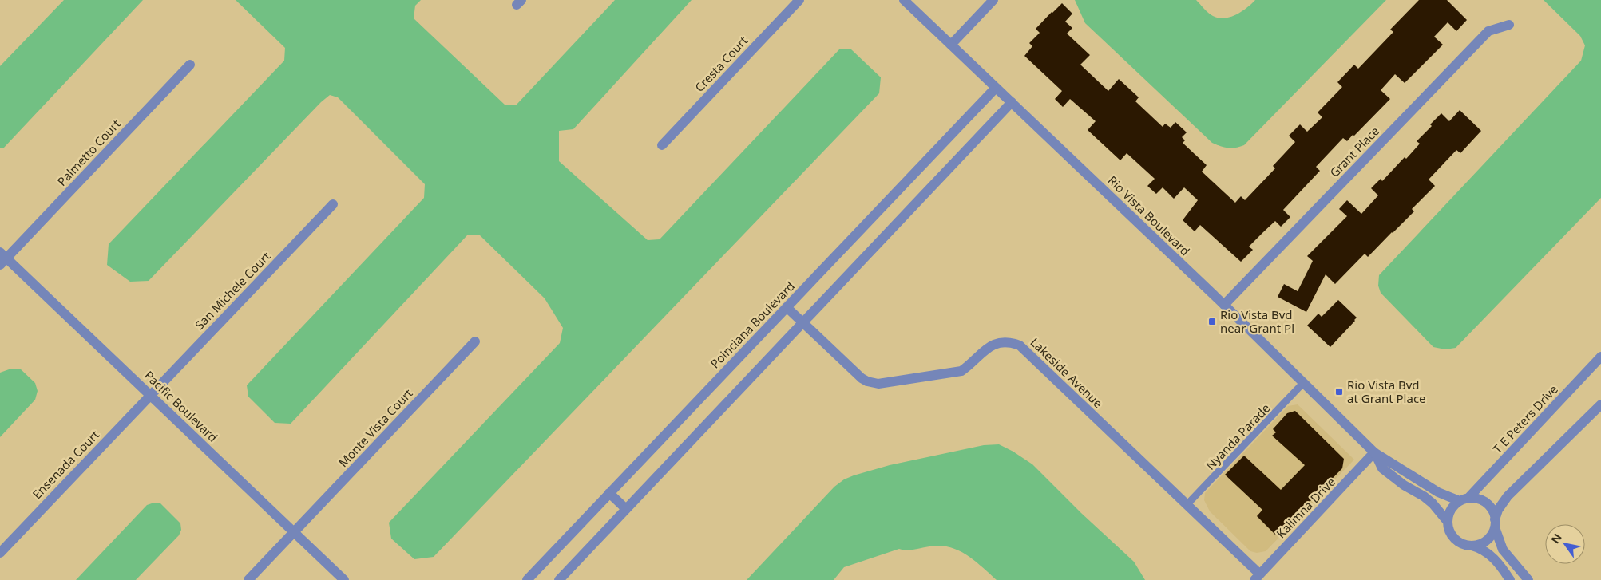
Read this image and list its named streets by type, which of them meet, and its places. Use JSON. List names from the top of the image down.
{
  "streets": {
    "street": [
      "Cresta Court",
      "Grant Place",
      "Palmetto Court",
      "Rio Vista Boulevard",
      "San Michele Court",
      "Poinciana Boulevard",
      "Lakeside Avenue",
      "Pacific Boulevard",
      "T E Peters Drive",
      "Monte Vista Court",
      "Ensenada Court",
      "Kalimna Drive"
    ],
    "lane": ["Nyanda Parade"]
  },
  "crossings": [
    ["Grant Place", "Rio Vista Boulevard"],
    ["Palmetto Court", "Pacific Boulevard"],
    ["Rio Vista Boulevard", "Poinciana Boulevard"],
    ["Rio Vista Boulevard", "T E Peters Drive"],
    ["Rio Vista Boulevard", "Nyanda Parade"],
    ["Rio Vista Boulevard", "Kalimna Drive"],
    ["San Michele Court", "Pacific Boulevard"],
    ["San Michele Court", "Ensenada Court"],
    ["Poinciana Boulevard", "Lakeside Avenue"],
    ["Lakeside Avenue", "Nyanda Parade"],
    ["Lakeside Avenue", "Kalimna Drive"],
    ["Pacific Boulevard", "Monte Vista Court"],
    ["Pacific Boulevard", "Ensenada Court"]
  ],
  "places": {
    "transit": ["Rio Vista Bvd near Grant Pl", "Rio Vista Bvd at Grant Place"]
  },
  "north": "top left"
}
